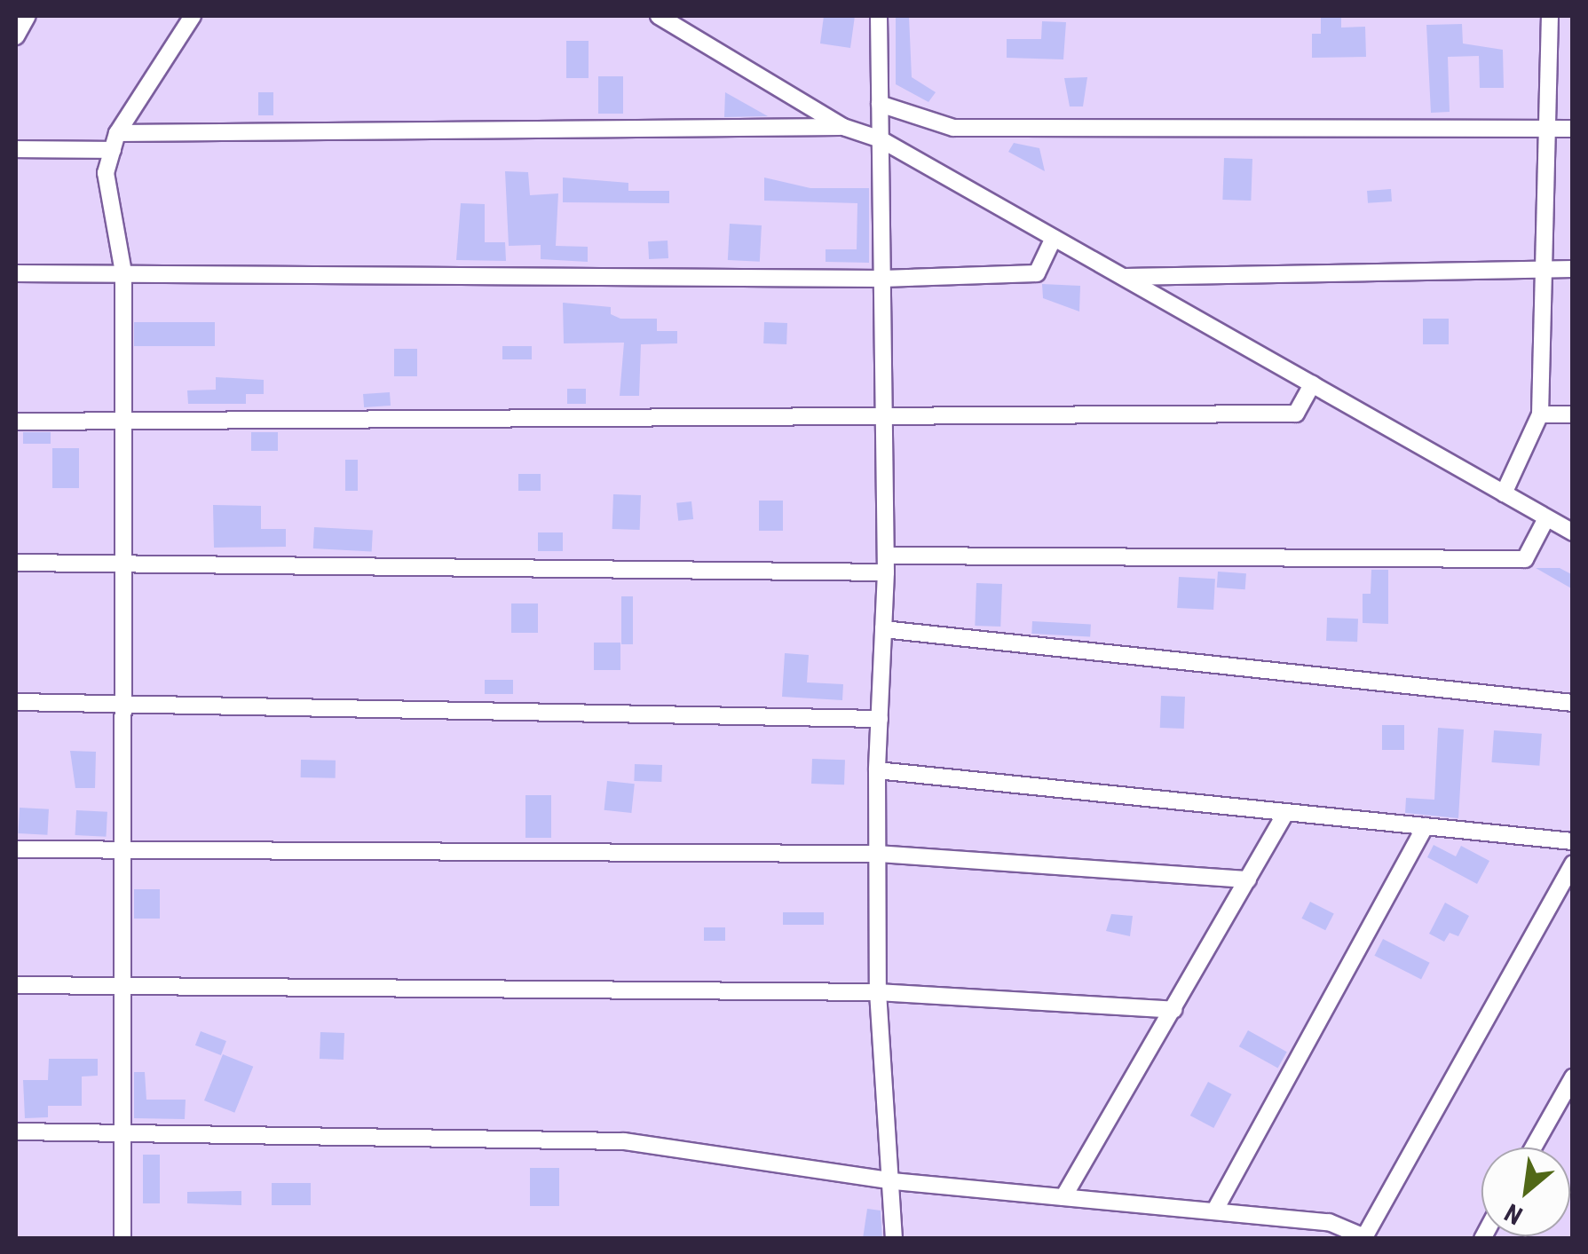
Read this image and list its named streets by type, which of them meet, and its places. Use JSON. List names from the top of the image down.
{
  "north": "bottom left"
}
